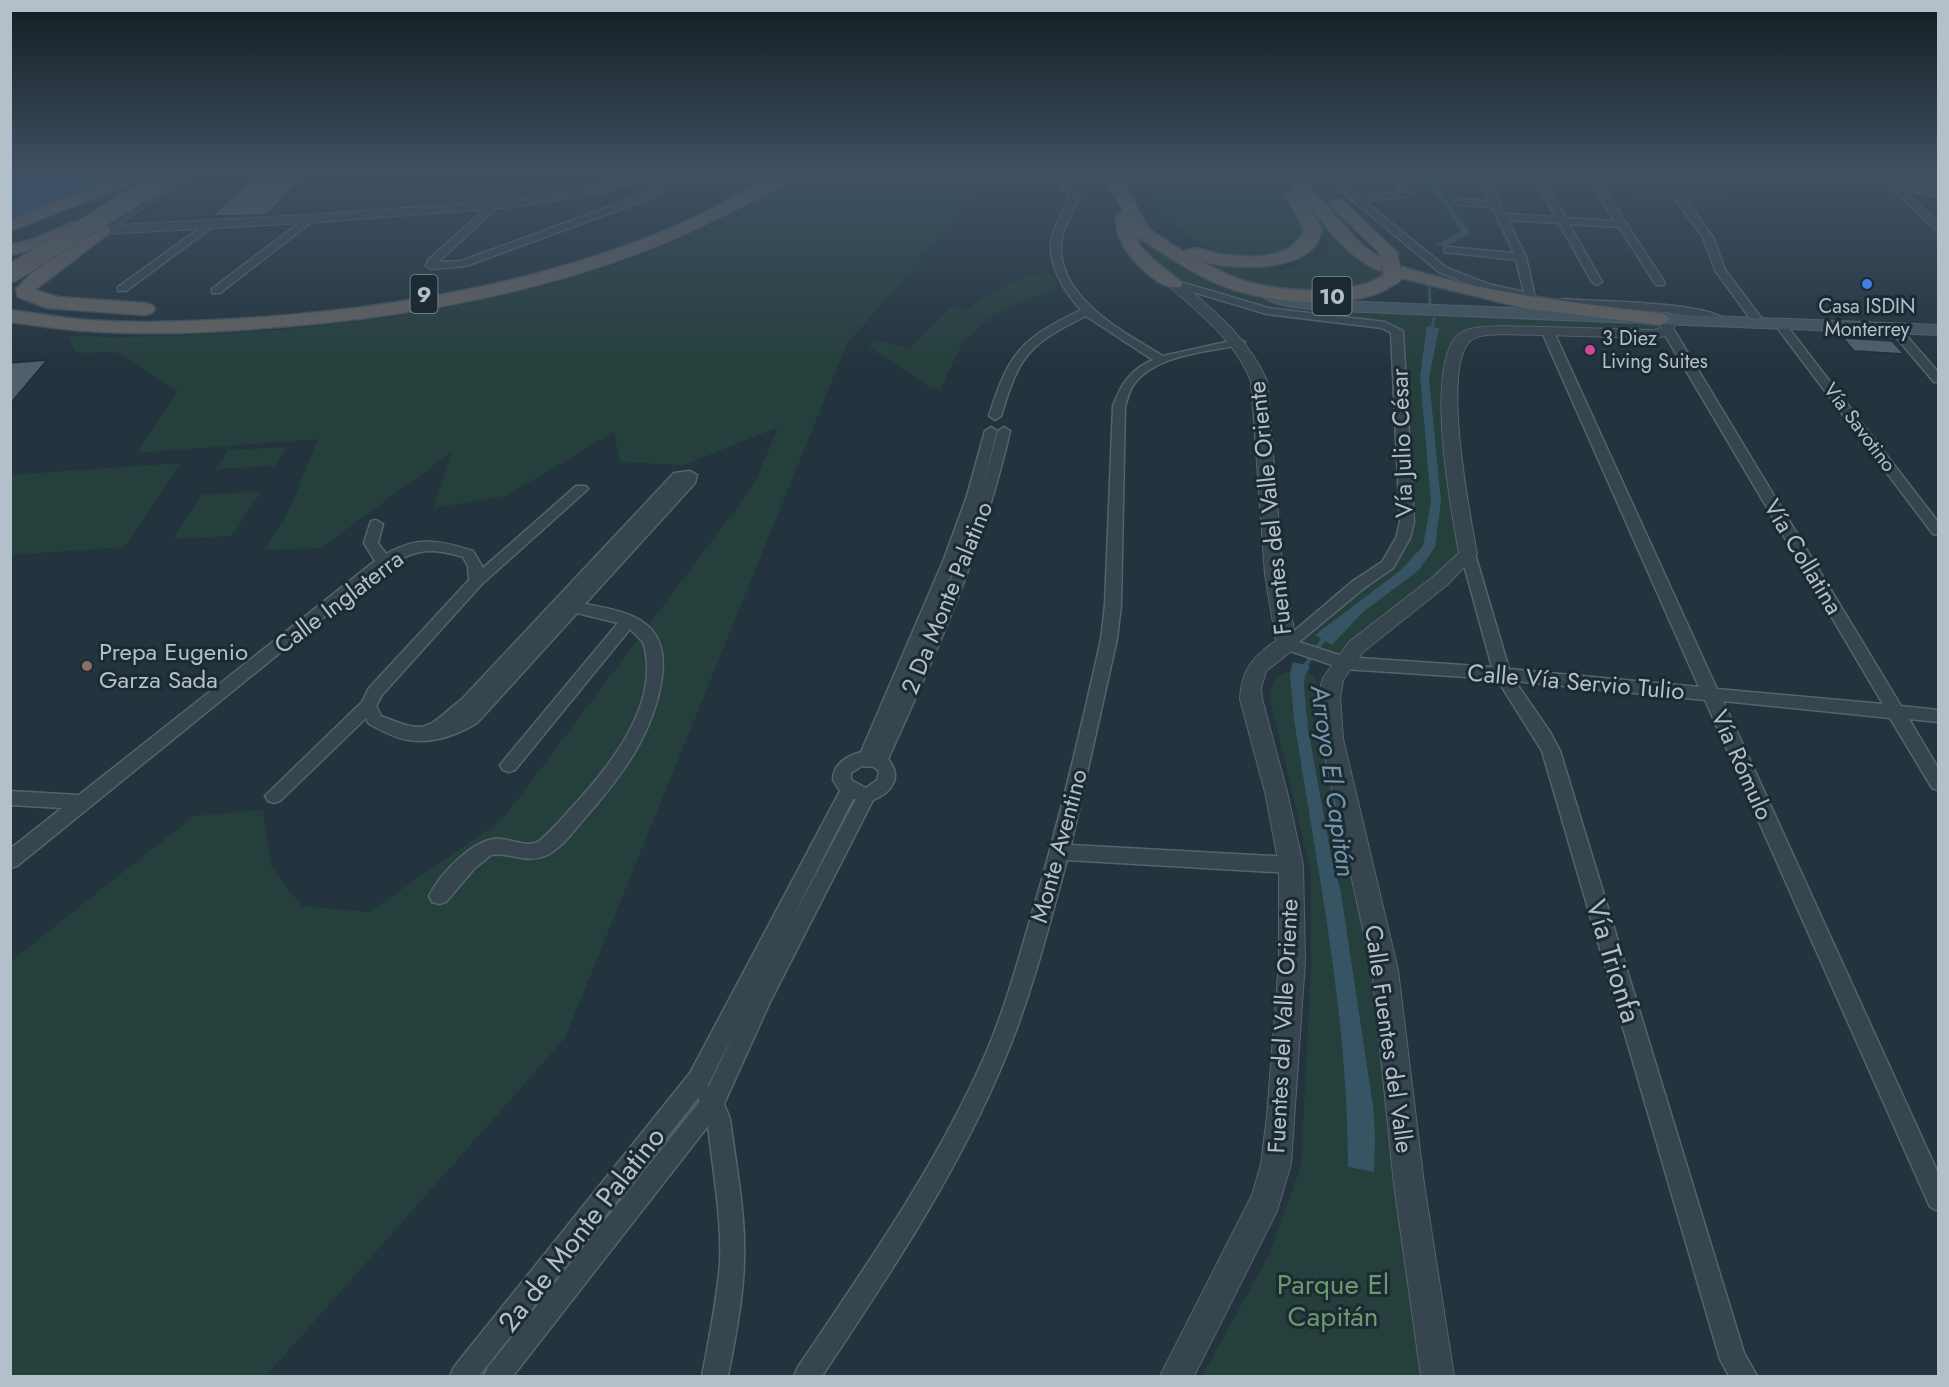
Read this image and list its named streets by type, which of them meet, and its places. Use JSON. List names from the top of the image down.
{
  "streets": {
    "highway": ["9", "10"],
    "street": [
      "Vía Savotino",
      "Vía Julio César",
      "Fuentes del Valle Oriente",
      "Vía Collatina",
      "2 Da Monte Palatino",
      "Calle Inglaterra",
      "Calle Vía Servio Tulio",
      "Vía Rómulo",
      "Monte Aventino",
      "Vía Trionfa",
      "Calle Fuentes del Valle",
      "2a de Monte Palatino"
    ]
  },
  "crossings": [
    ["Vía Julio César", "Fuentes del Valle Oriente"],
    ["Vía Julio César", "Calle Vía Servio Tulio"],
    ["Fuentes del Valle Oriente", "Calle Vía Servio Tulio"],
    ["Fuentes del Valle Oriente", "Monte Aventino"],
    ["Vía Collatina", "Calle Vía Servio Tulio"],
    ["Calle Vía Servio Tulio", "Vía Rómulo"],
    ["Calle Vía Servio Tulio", "Vía Trionfa"],
    ["Calle Vía Servio Tulio", "Calle Fuentes del Valle"],
    ["Vía Trionfa", "Calle Fuentes del Valle"]
  ],
  "water": ["Arroyo El Capitán"],
  "parks": ["Parque El Capitán"],
  "places": ["Casa ISDIN Monterrey", "3 Diez Living Suites", "Prepa Eugenio Garza Sada"]
}
